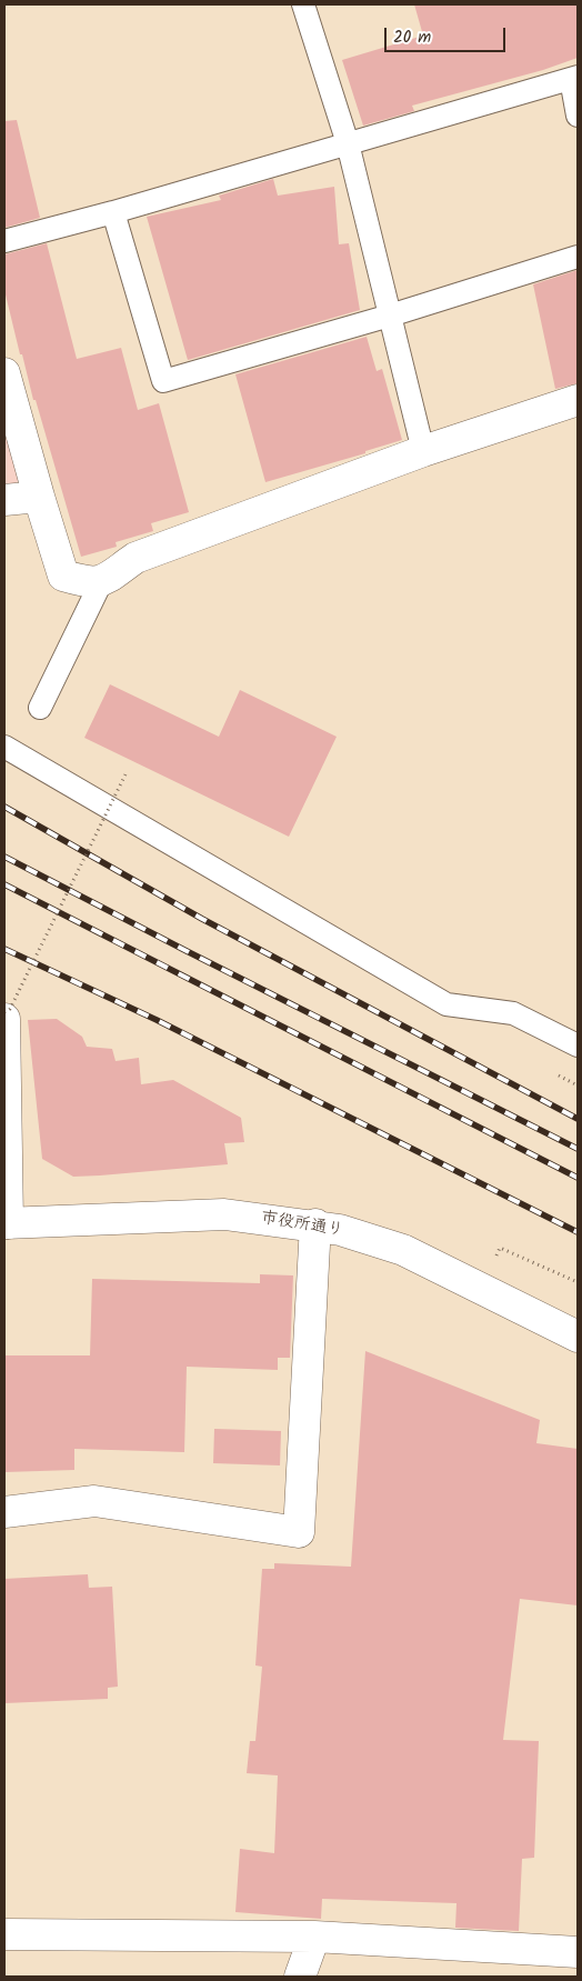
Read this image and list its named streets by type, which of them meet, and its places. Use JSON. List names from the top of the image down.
{
  "streets": {
    "street": ["市役所通り"]
  },
  "scale_bar": "20 m"
}
